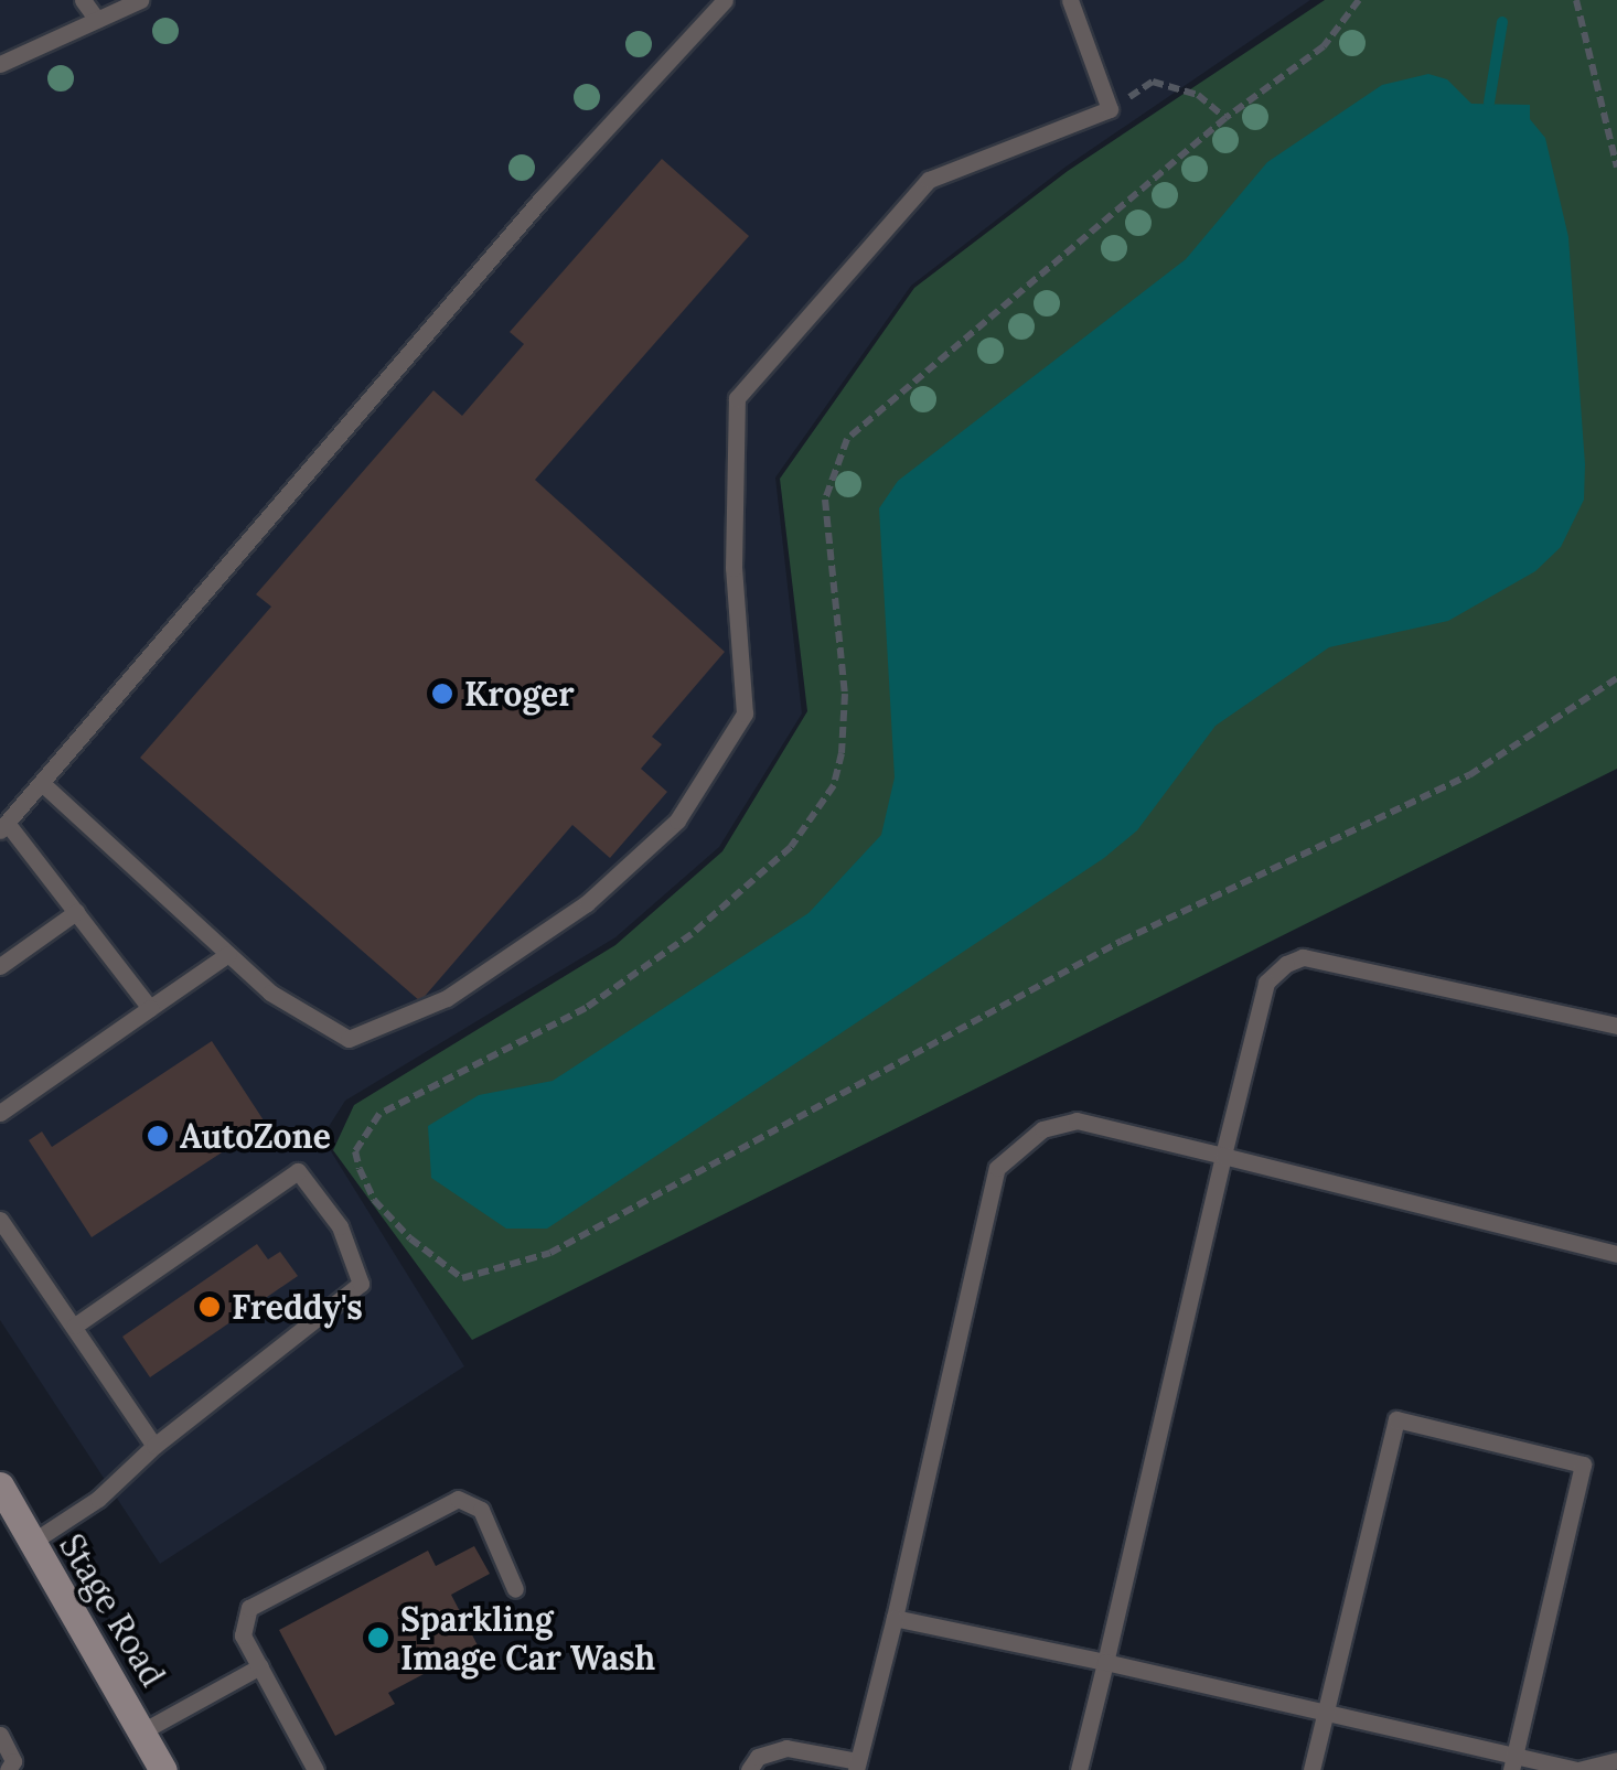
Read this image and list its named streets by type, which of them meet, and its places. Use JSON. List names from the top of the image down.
{
  "streets": {
    "main road": ["Stage Road"]
  },
  "places": [
    "Kroger",
    "AutoZone",
    "Freddy's",
    "Sparkling Image Car Wash"
  ]
}
